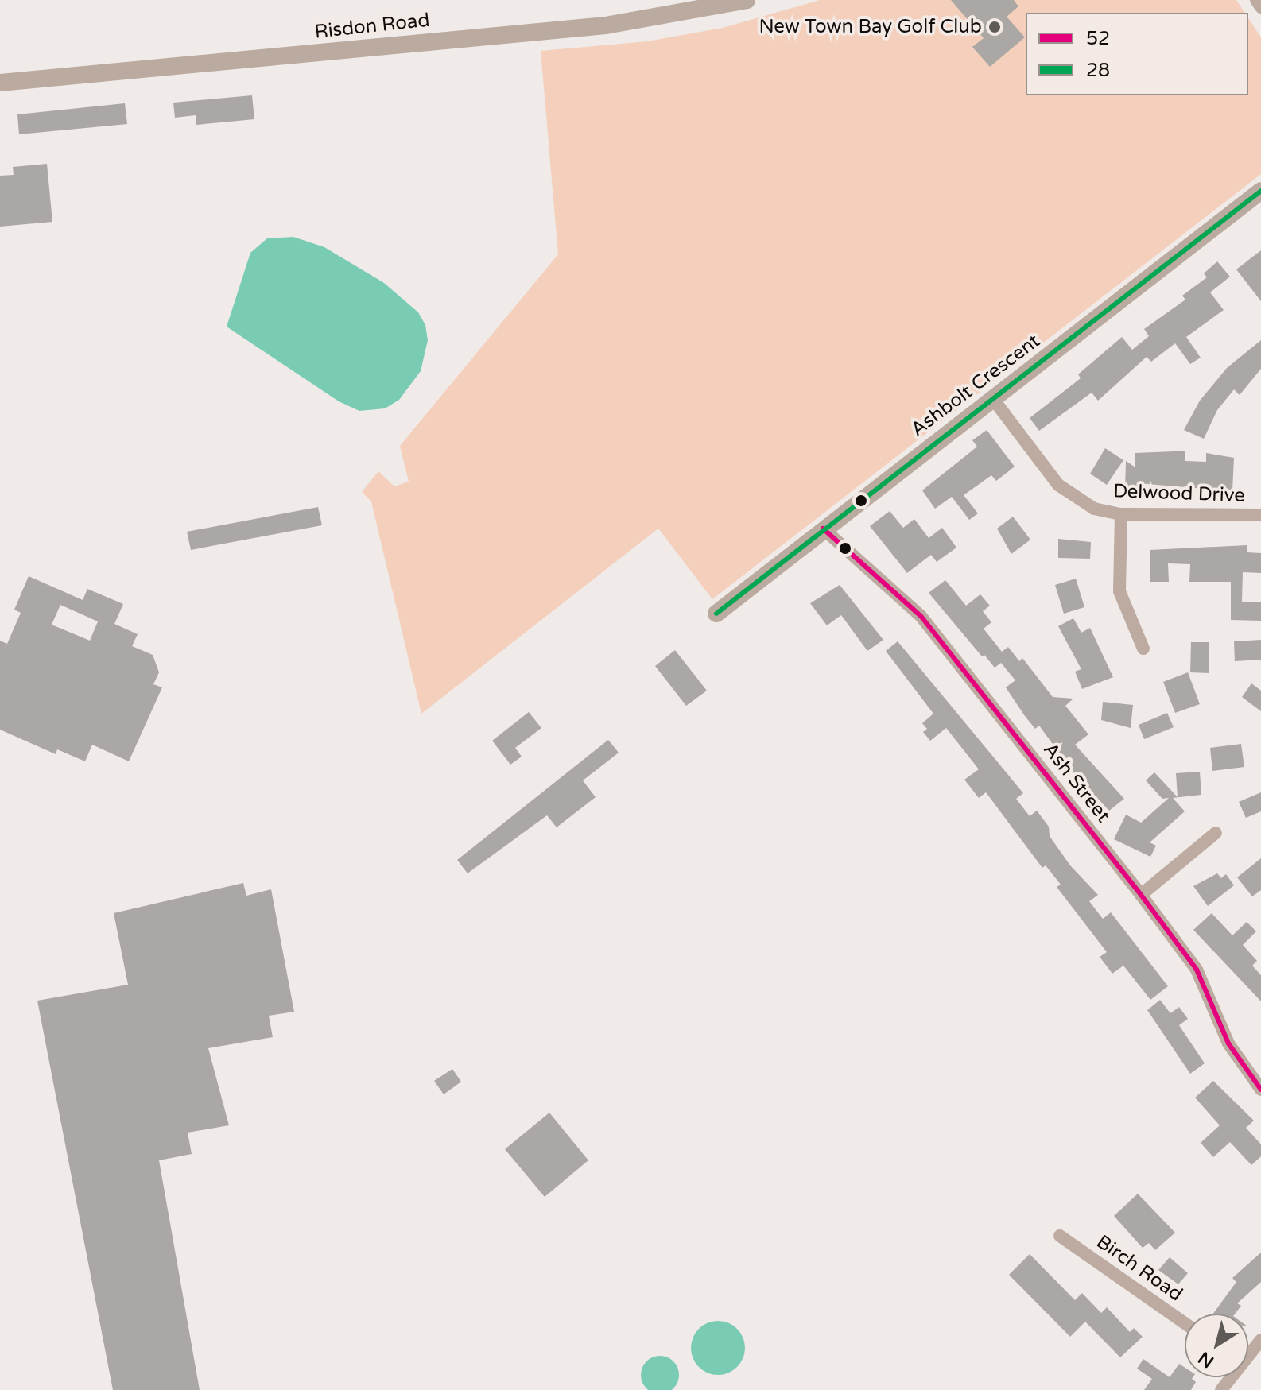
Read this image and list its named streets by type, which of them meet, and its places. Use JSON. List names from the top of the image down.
{
  "streets": {
    "street": [
      "Risdon Road",
      "Ashbolt Crescent",
      "Delwood Drive",
      "Ash Street",
      "Birch Road"
    ]
  },
  "crossings": [
    ["Ashbolt Crescent", "Delwood Drive"],
    ["Ashbolt Crescent", "Ash Street"]
  ],
  "places": ["New Town Bay Golf Club"],
  "lines": ["transit line 28", "transit line 52"],
  "legend": ["52", "28"],
  "north": "bottom left"
}
